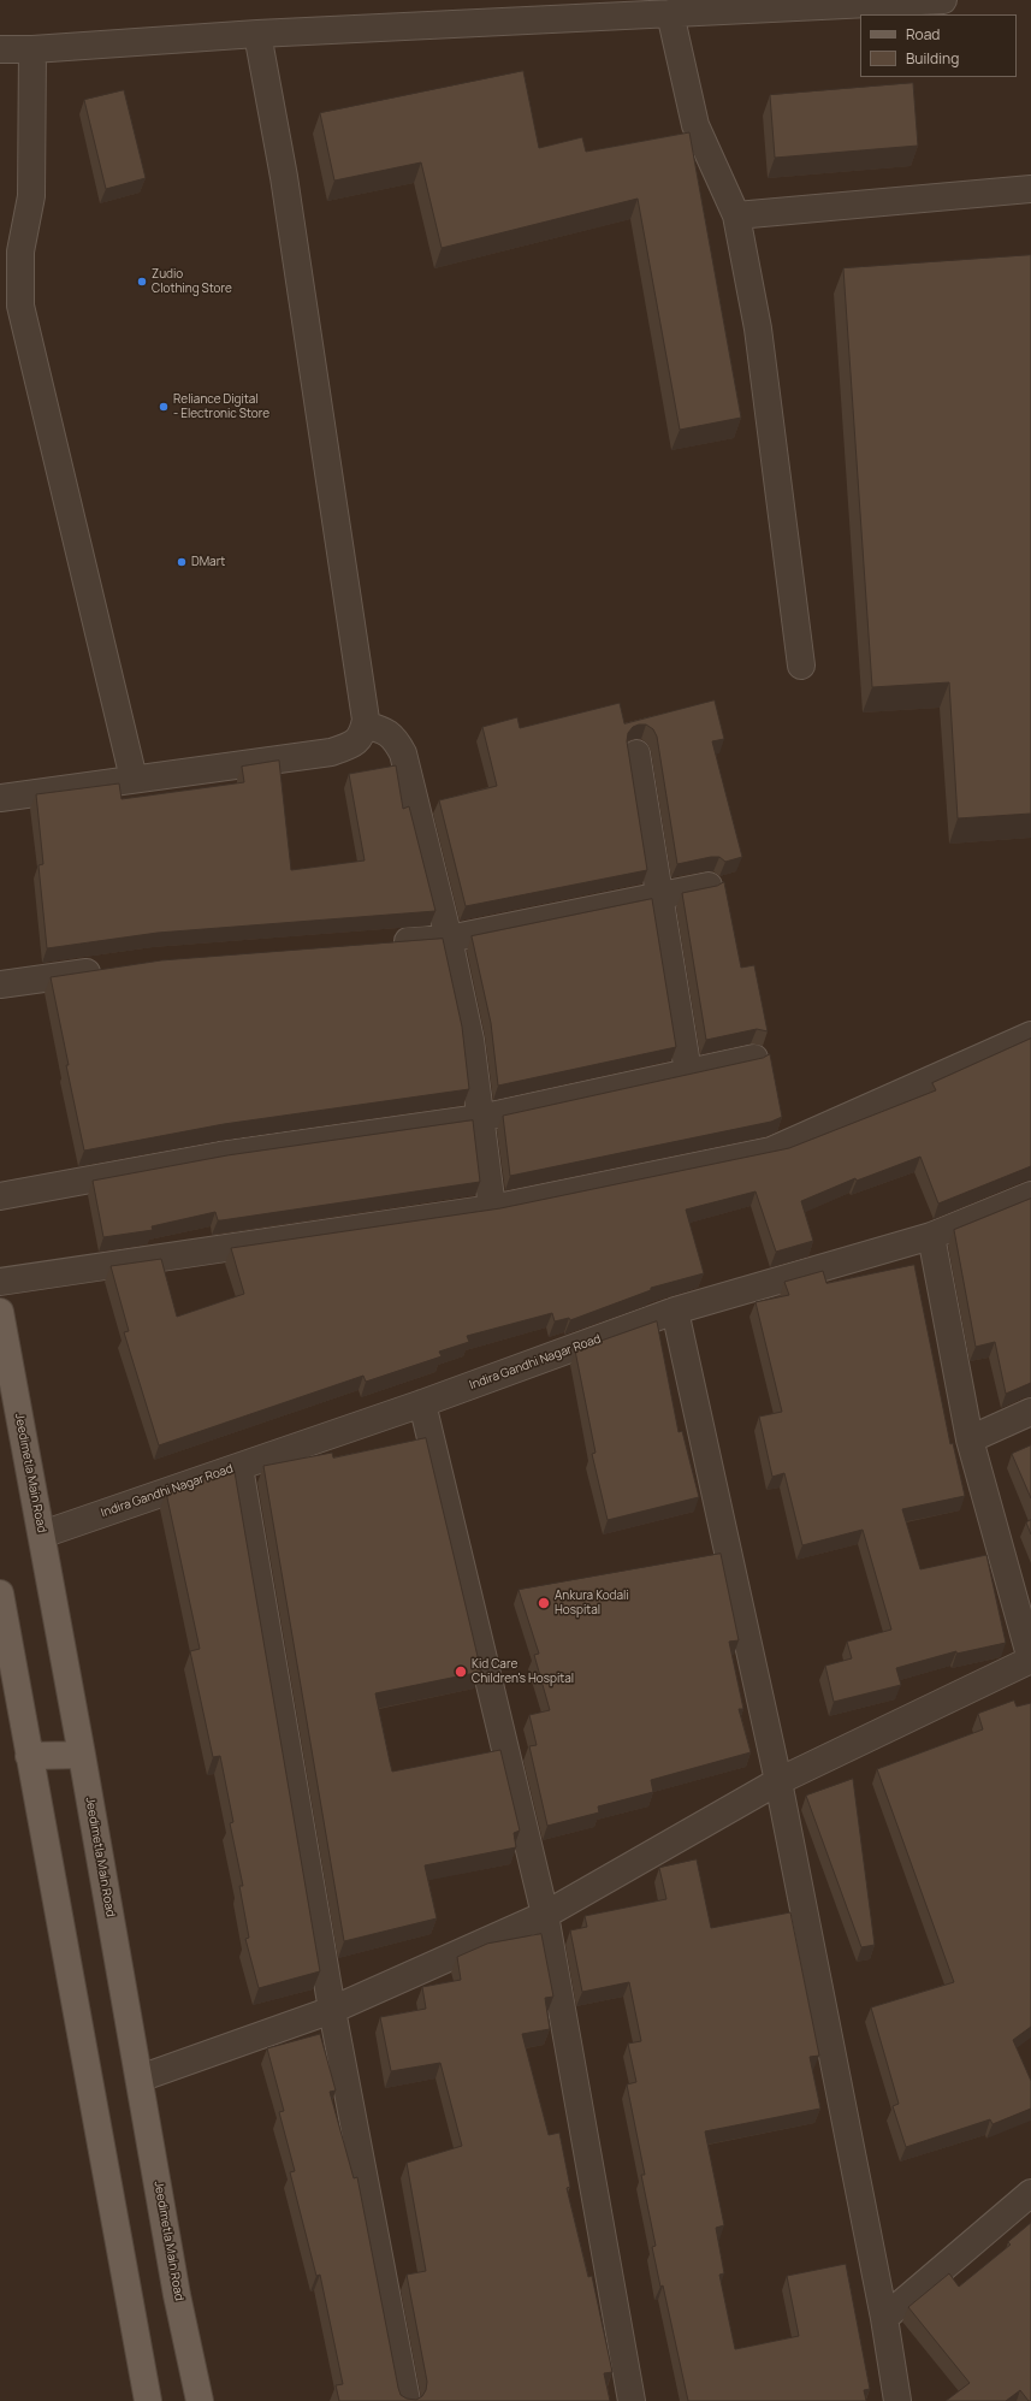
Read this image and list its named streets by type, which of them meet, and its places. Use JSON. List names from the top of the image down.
{
  "streets": {
    "main road": ["Jeedimetla Main Road"],
    "street": ["Indira Gandhi Nagar Road"]
  },
  "crossings": [
    ["Indira Gandhi Nagar Road", "Jeedimetla Main Road"]
  ],
  "places": [
    "Zudio Clothing Store",
    "Reliance Digital - Electronic Store",
    "DMart",
    "Ankura Kodali Hospital",
    "Kid Care Children's Hospital"
  ],
  "legend": ["Road", "Building"]
}
